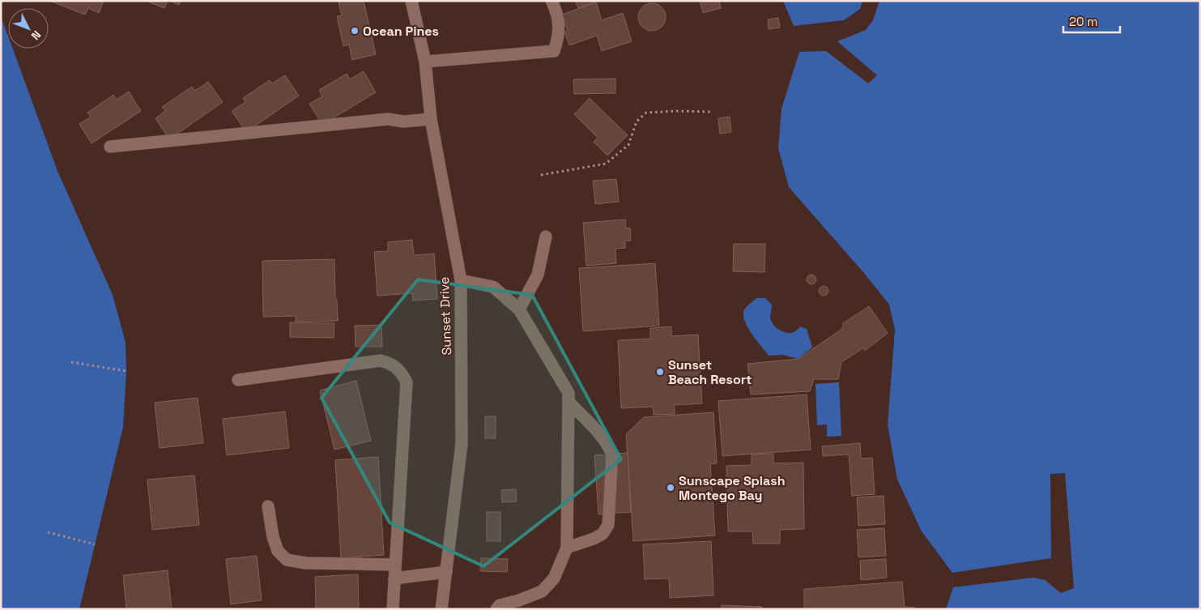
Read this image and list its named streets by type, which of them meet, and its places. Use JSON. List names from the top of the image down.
{
  "streets": {
    "street": ["Sunset Drive"]
  },
  "places": ["Ocean Pines", "Sunset Beach Resort", "Sunscape Splash Montego Bay"],
  "scale_bar": "20 m",
  "north": "bottom right"
}
